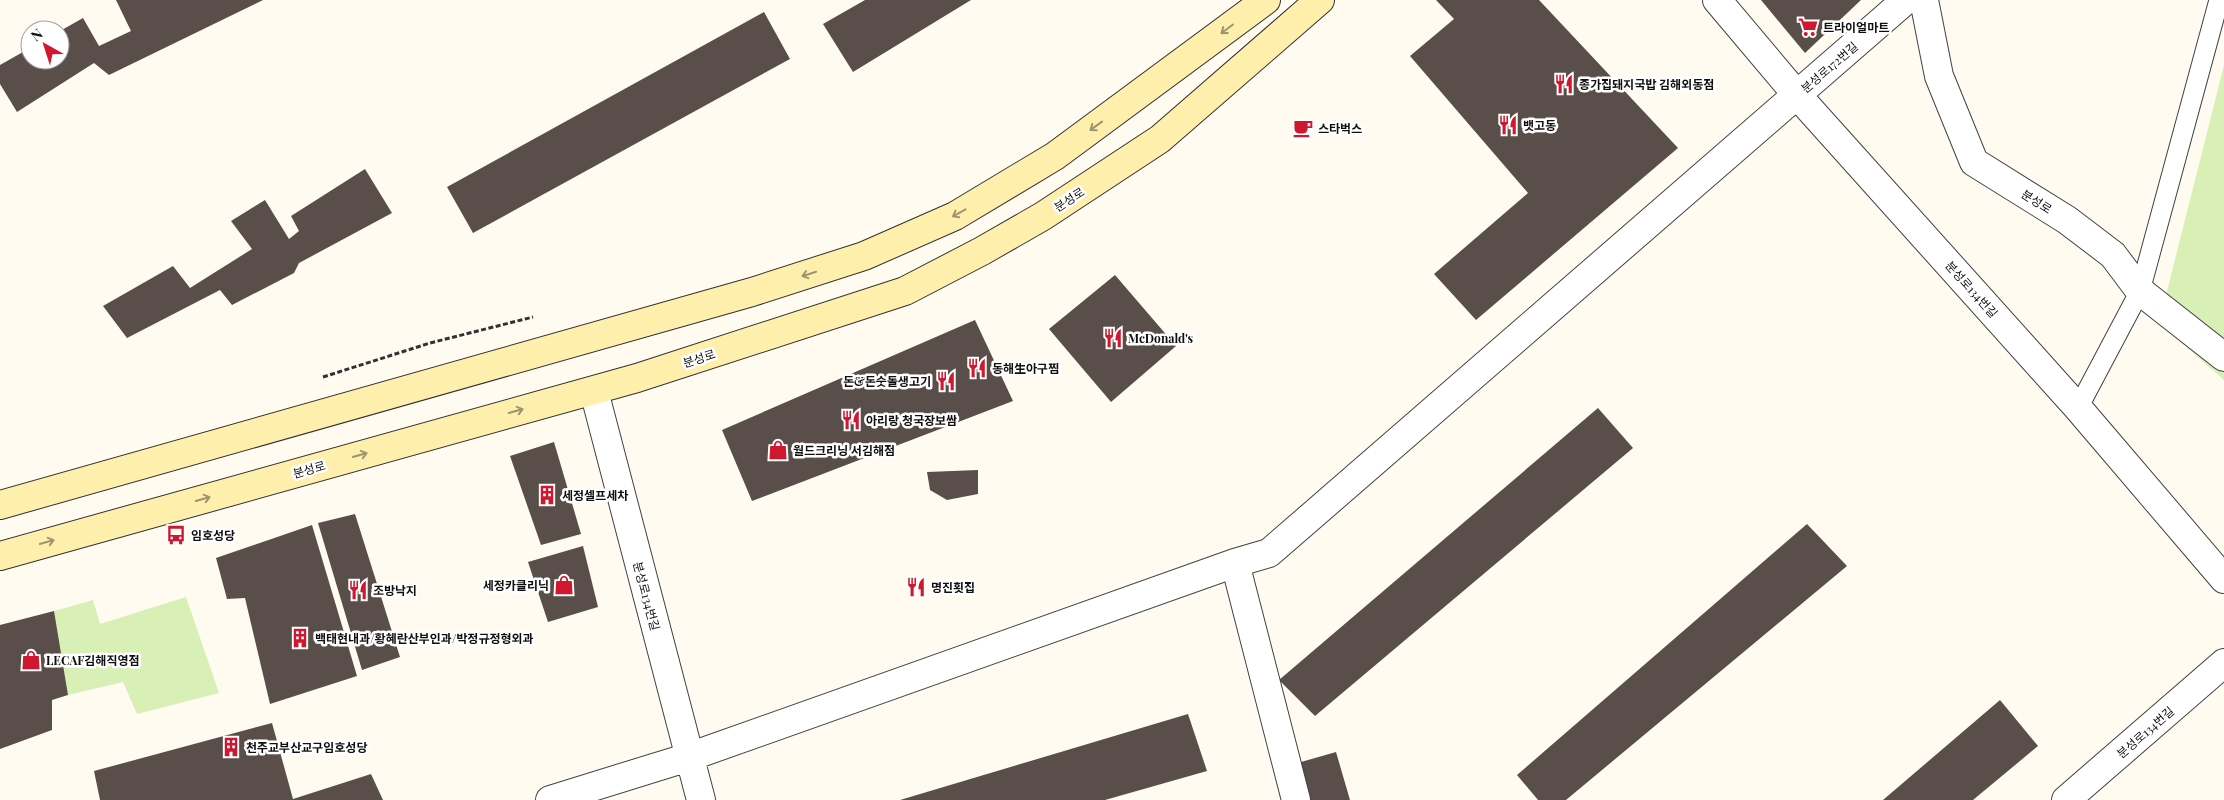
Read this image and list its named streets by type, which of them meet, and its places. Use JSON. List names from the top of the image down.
{
  "streets": {
    "main road": ["분성로"],
    "street": ["분성로172번길", "분성로134번길"]
  },
  "crossings": [
    ["분성로172번길", "분성로134번길"],
    ["분성로", "분성로134번길"]
  ],
  "places": {
    "supermarket": ["트라이얼마트"],
    "restaurant": [
      "종가집돼지국밥 김해외동점",
      "뱃고동",
      "McDonald's",
      "동해生아구찜",
      "돈&돈숫돌생고기",
      "아리랑 청국장보쌈",
      "명진횟집",
      "조방낙지"
    ],
    "cafe": ["스타벅스"],
    "shop": ["월드크리닝 서김해점", "세정카클리닉", "LECAF김해직영점"],
    "building": ["세정셀프세차", "백태현내과/황혜란산부인과/박정규정형외과", "천주교부산교구임호성당"],
    "bus stop": ["임호성당"]
  },
  "north": "top left"
}
